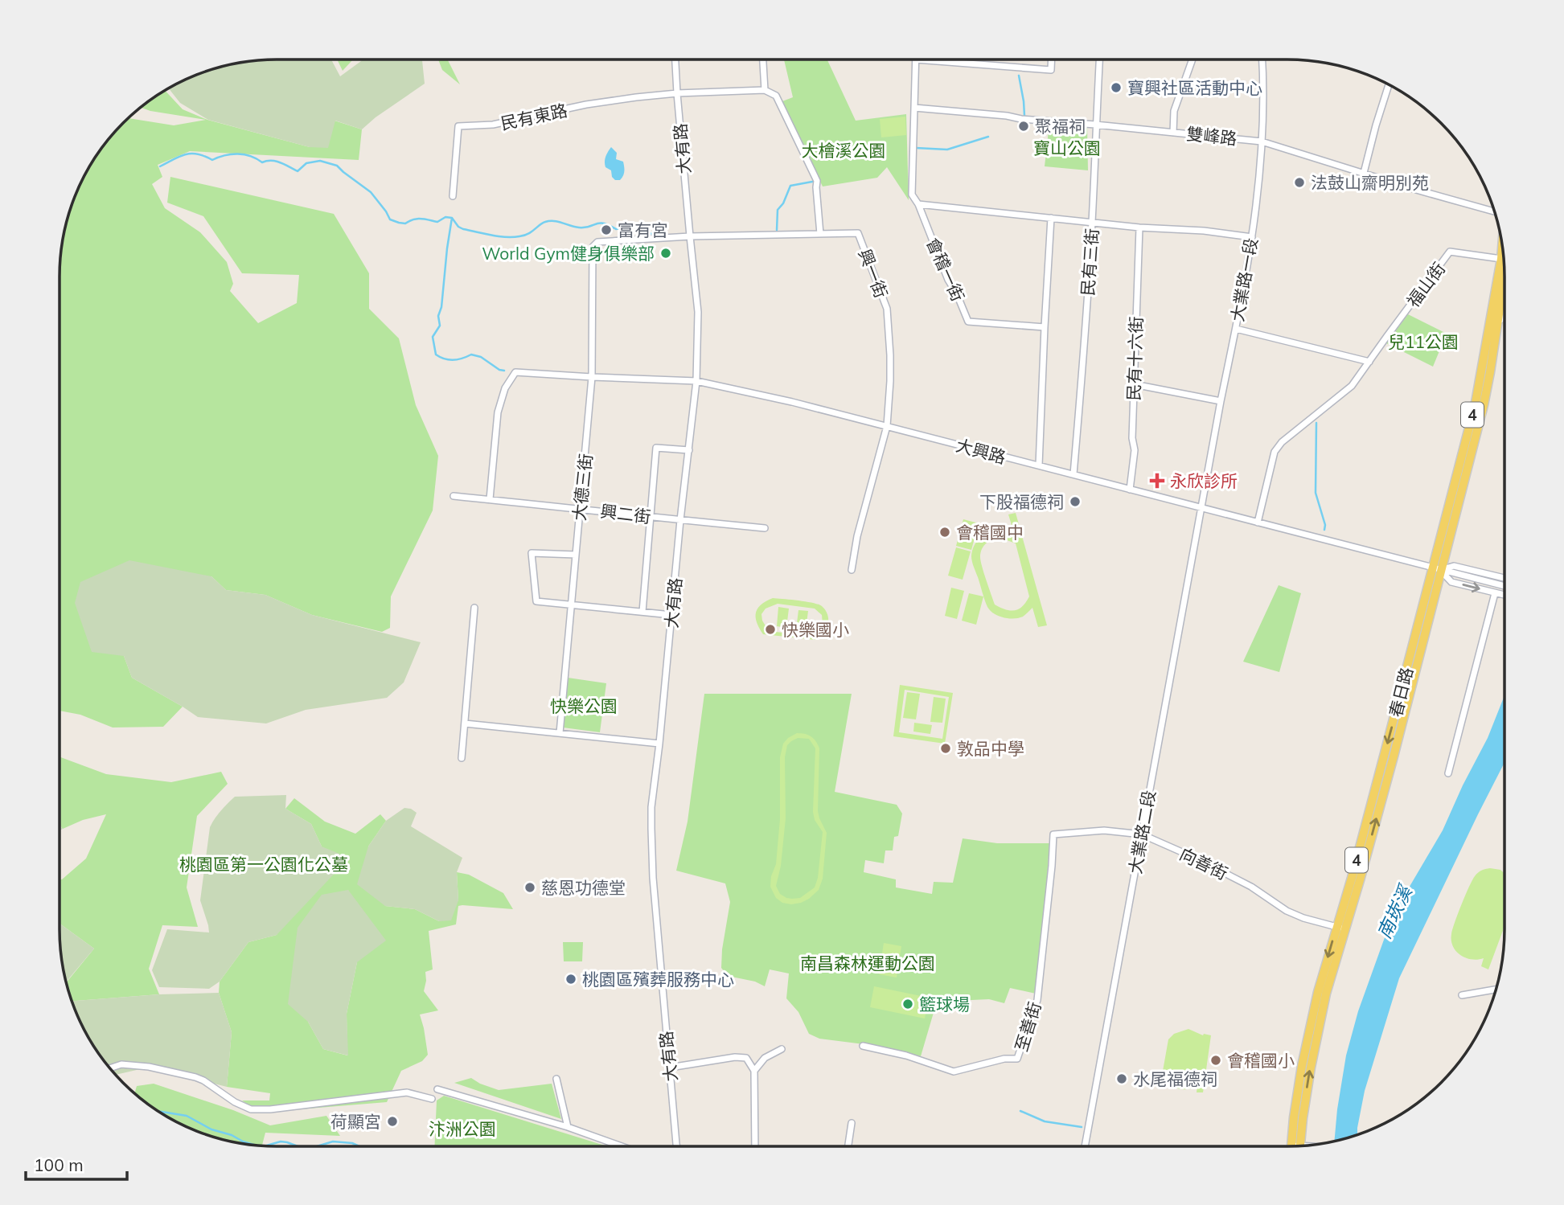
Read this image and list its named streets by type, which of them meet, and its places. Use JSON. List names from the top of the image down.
{
  "streets": {
    "main road": ["4", "春日路"],
    "street": [
      "民有東路",
      "雙峰路",
      "大有路",
      "民有三街",
      "會稽一街",
      "興一街",
      "大業路一段",
      "福山街",
      "民有十六街",
      "大興路",
      "大德三街",
      "興二街",
      "大業路二段",
      "向善街",
      "至善街"
    ]
  },
  "crossings": [
    ["民有東路", "大有路"],
    ["雙峰路", "民有三街"],
    ["雙峰路", "會稽一街"],
    ["雙峰路", "大業路一段"],
    ["大有路", "興一街"],
    ["大有路", "大興路"],
    ["大有路", "興二街"],
    ["民有三街", "大興路"],
    ["興一街", "大興路"],
    ["興一街", "大德三街"],
    ["大業路一段", "大興路"],
    ["大業路一段", "大業路二段"],
    ["福山街", "大興路"],
    ["民有十六街", "大興路"],
    ["大興路", "大德三街"],
    ["大興路", "興二街"],
    ["大興路", "春日路"],
    ["大興路", "大業路二段"],
    ["大德三街", "興二街"],
    ["春日路", "向善街"],
    ["大業路二段", "向善街"],
    ["向善街", "至善街"]
  ],
  "water": ["南崁溪"],
  "parks": [
    "寶山公園",
    "大檜溪公園",
    "兒11公園",
    "快樂公園",
    "桃園區第一公園化公墓",
    "南昌森林運動公園",
    "汴洲公園"
  ],
  "places": {
    "other": [
      "寶興社區活動中心",
      "聚福祠",
      "法鼓山齋明別苑",
      "富有宮",
      "World Gym健身俱樂部",
      "下股福德祠",
      "會稽國中",
      "快樂國小",
      "敦品中學",
      "慈恩功德堂",
      "桃園區殯葬服務中心",
      "籃球場",
      "會稽國小",
      "水尾福德祠",
      "荷顯宮"
    ],
    "health": ["永欣診所"]
  },
  "scale_bar": "100 m"
}
